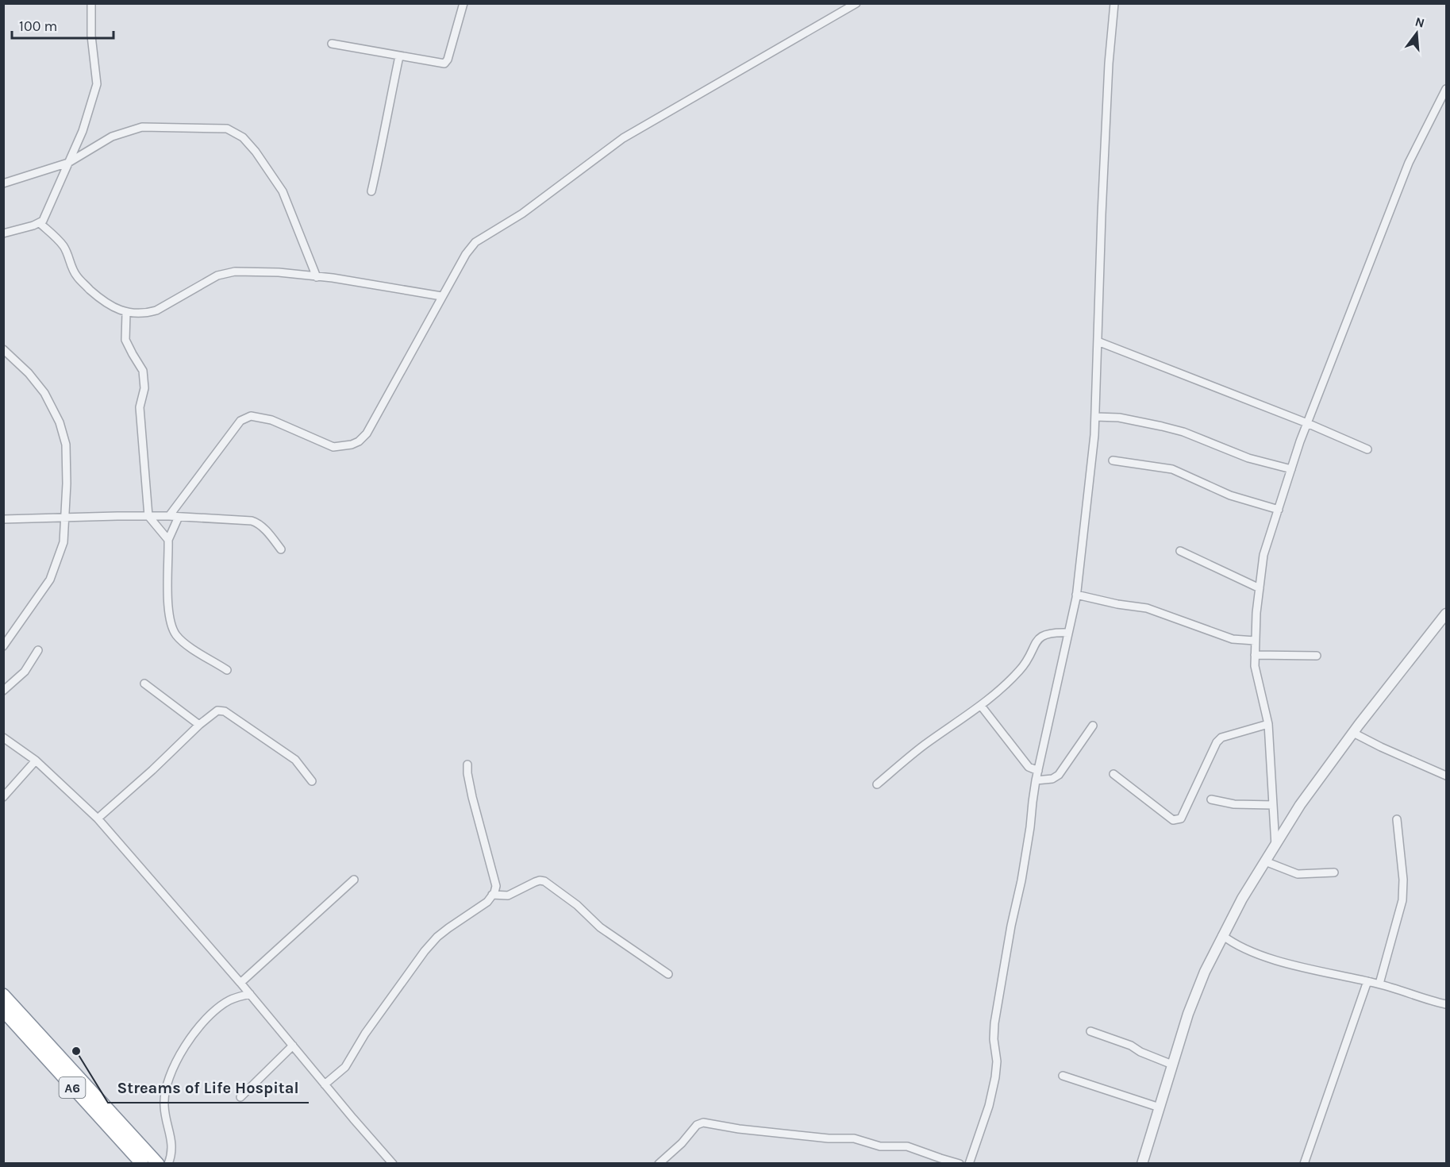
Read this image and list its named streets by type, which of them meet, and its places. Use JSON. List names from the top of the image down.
{
  "streets": {
    "highway": ["A6"]
  },
  "places": ["Streams of Life Hospital"],
  "scale_bar": "100 m",
  "north": "top"
}
